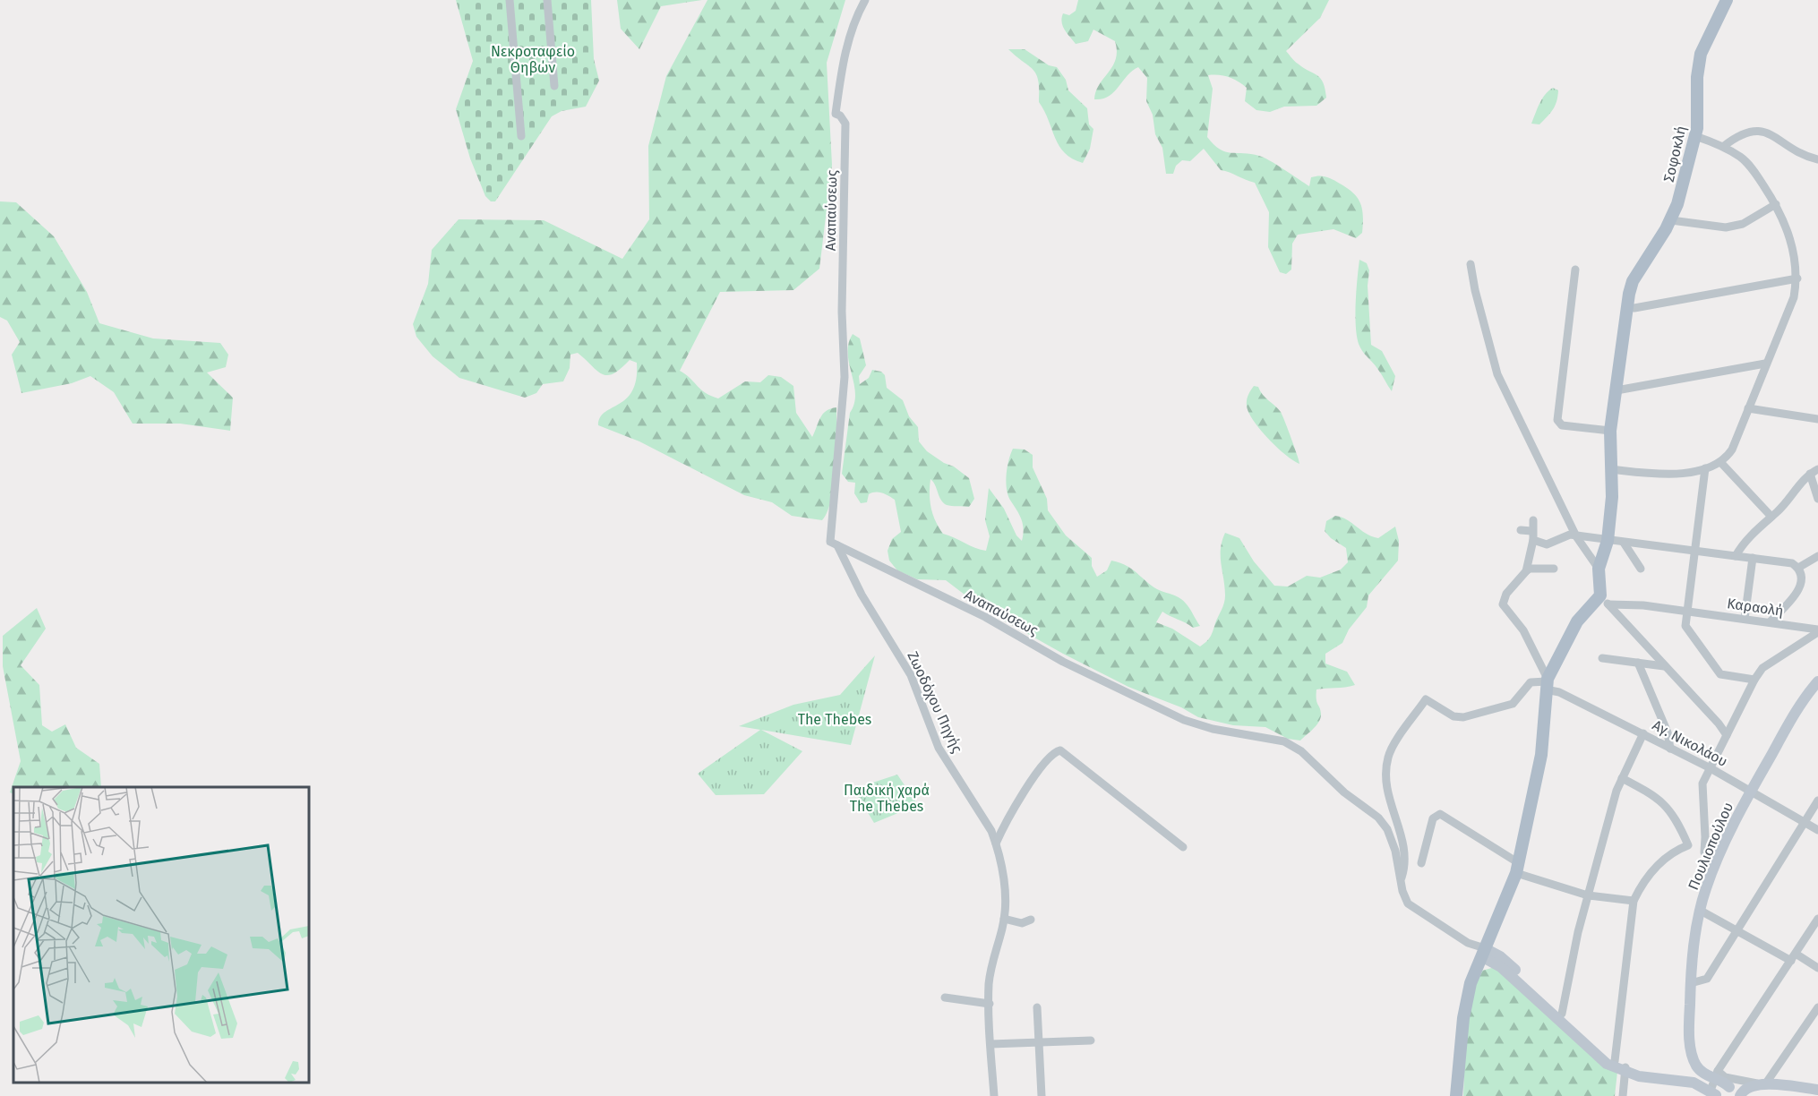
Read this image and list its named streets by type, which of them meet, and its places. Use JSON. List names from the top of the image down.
{
  "streets": {
    "main road": ["Σοφοκλή"],
    "street": [
      "Αναπαύσεως",
      "Καραολή",
      "Ζωοδόχου Πηγής",
      "Αγ. Νικολάου",
      "Πουλιοπούλου"
    ]
  },
  "crossings": [
    ["Σοφοκλή", "Καραολή"],
    ["Αναπαύσεως", "Ζωοδόχου Πηγής"],
    ["Αγ. Νικολάου", "Πουλιοπούλου"]
  ],
  "parks": ["Νεκροταφείο Θηβών", "The Thebes", "Παιδική χαρά The Thebes"]
}
